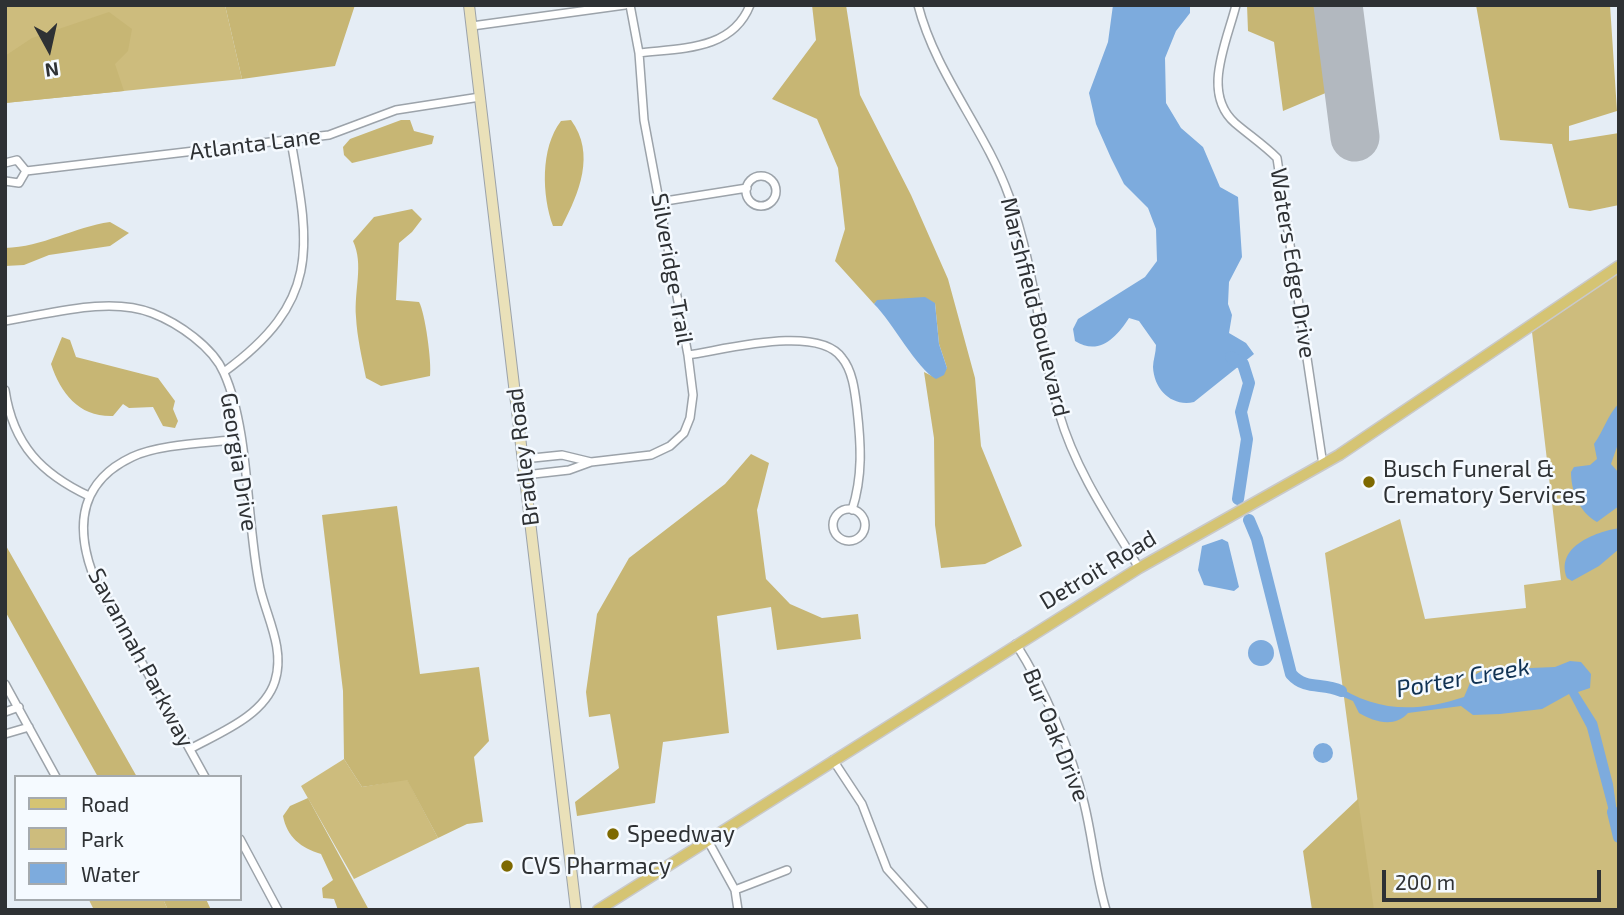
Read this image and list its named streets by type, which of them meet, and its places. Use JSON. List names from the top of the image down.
{
  "streets": {
    "main road": ["Detroit Road"],
    "street": [
      "Atlanta Lane",
      "Waters Edge Drive",
      "Silveridge Trail",
      "Marshfield Boulevard",
      "Bradley Road",
      "Georgia Drive",
      "Savannah Parkway",
      "Bur Oak Drive"
    ]
  },
  "crossings": [
    ["Atlanta Lane", "Bradley Road"],
    ["Waters Edge Drive", "Detroit Road"],
    ["Silveridge Trail", "Bradley Road"],
    ["Marshfield Boulevard", "Detroit Road"],
    ["Georgia Drive", "Savannah Parkway"],
    ["Detroit Road", "Bur Oak Drive"]
  ],
  "water": ["Porter Creek"],
  "places": ["Busch Funeral & Crematory Services", "Speedway", "CVS Pharmacy"],
  "legend": ["Road", "Park", "Water"],
  "scale_bar": "200 m",
  "north": "bottom"
}
